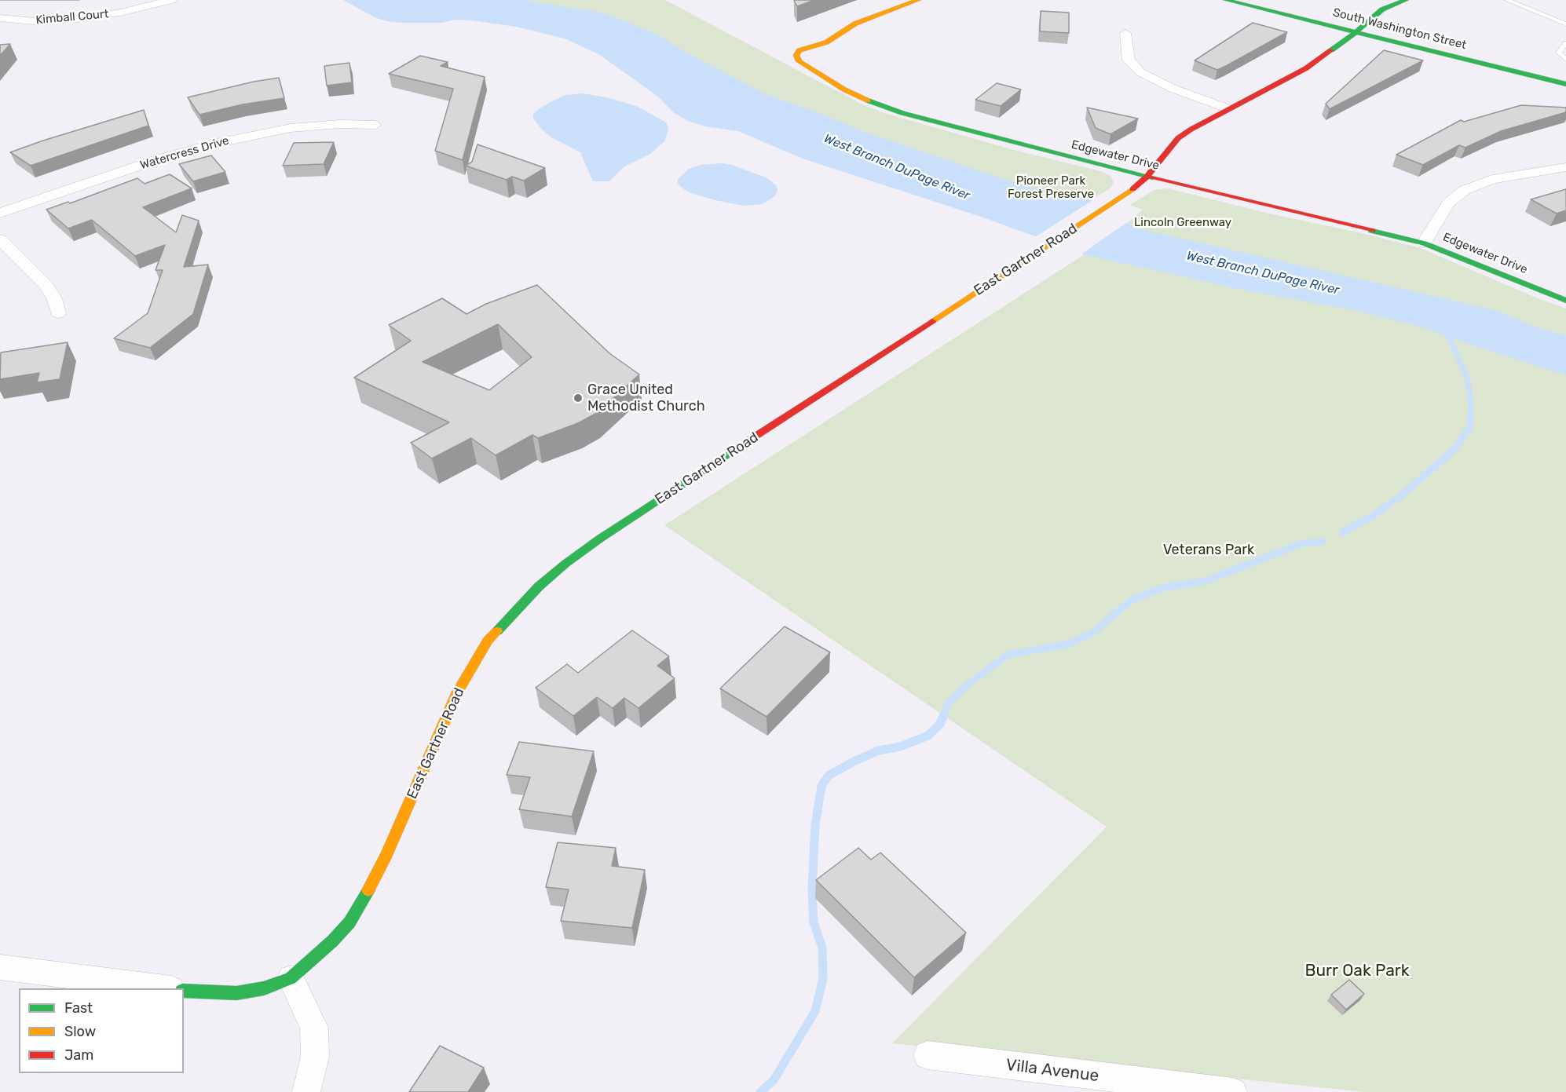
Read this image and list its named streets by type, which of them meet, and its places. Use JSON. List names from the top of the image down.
{
  "streets": {
    "street": [
      "Kimball Court",
      "South Washington Street",
      "Watercress Drive",
      "Edgewater Drive",
      "East Gartner Road",
      "Villa Avenue"
    ]
  },
  "crossings": [
    ["South Washington Street", "East Gartner Road"],
    ["Edgewater Drive", "East Gartner Road"]
  ],
  "water": ["West Branch DuPage River"],
  "parks": [
    "Pioneer Park Forest Preserve",
    "Lincoln Greenway",
    "Veterans Park",
    "Burr Oak Park"
  ],
  "places": ["Grace United Methodist Church"],
  "legend": ["Fast", "Slow", "Jam"]
}
